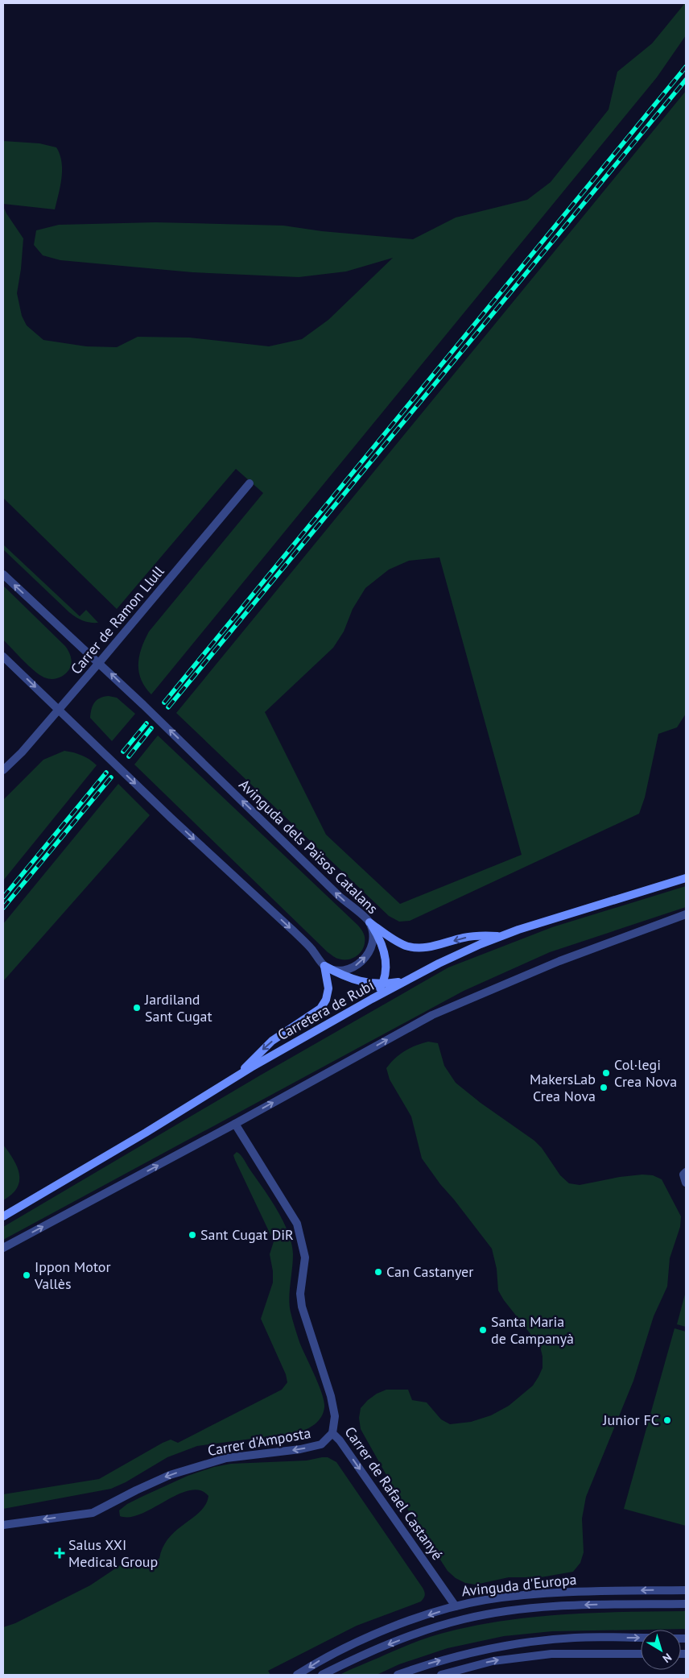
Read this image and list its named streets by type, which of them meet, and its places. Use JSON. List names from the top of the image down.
{
  "streets": {
    "main road": ["Carretera de Rubí"],
    "street": [
      "Carrer de Ramon Llull",
      "Avinguda dels Països Catalans",
      "Carrer d'Amposta",
      "Carrer de Rafael Castanyé",
      "Avinguda d'Europa"
    ]
  },
  "crossings": [
    ["Carrer de Ramon Llull", "Avinguda dels Països Catalans"],
    ["Carrer d'Amposta", "Carrer de Rafael Castanyé"],
    ["Carrer de Rafael Castanyé", "Avinguda d'Europa"]
  ],
  "one_way": ["Carrer d'Amposta", "Carrer de Rafael Castanyé"],
  "places": {
    "other": [
      "Jardiland Sant Cugat",
      "Col·legi Crea Nova",
      "MakersLab Crea Nova",
      "Sant Cugat DiR",
      "Can Castanyer",
      "Ippon Motor Vallès",
      "Santa Maria de Campanyà",
      "Junior FC"
    ],
    "health": ["Salus XXI Medical Group"]
  },
  "north": "bottom right"
}
